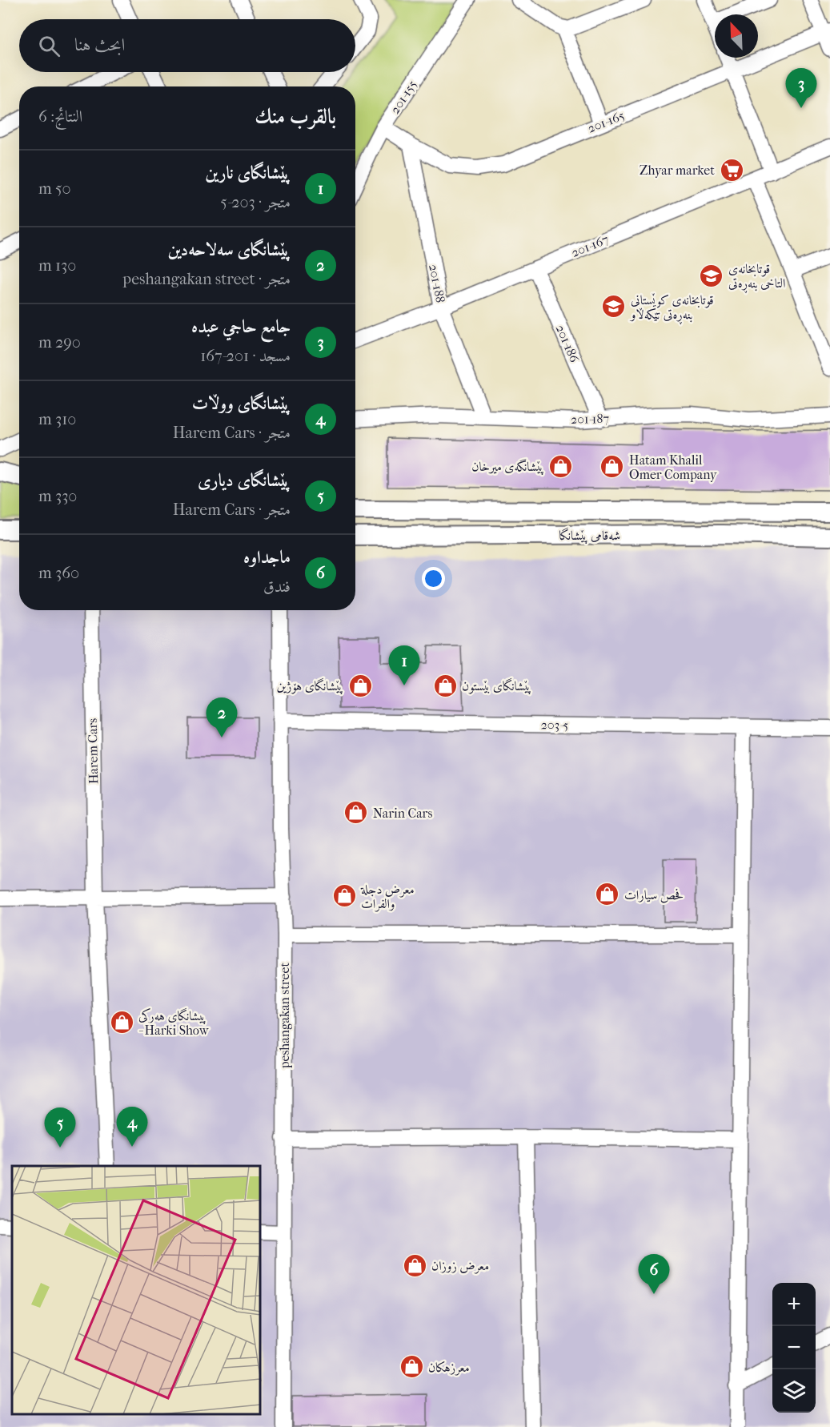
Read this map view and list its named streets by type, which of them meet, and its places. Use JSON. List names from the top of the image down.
{
  "streets": {
    "main road": ["شەقامی پێشانگا"],
    "street": [
      "201-155",
      "201-165",
      "201-167",
      "201-188",
      "201-186",
      "201-187",
      "203-5",
      "Harem Cars",
      "peshangakan street"
    ]
  },
  "crossings": [
    ["201-155", "201-165"],
    ["201-165", "201-188"],
    ["201-167", "201-188"],
    ["201-167", "201-186"],
    ["201-188", "201-187"],
    ["201-186", "201-187"],
    ["203-5", "peshangakan street"]
  ],
  "places": {
    "supermarket": ["Zhyar market"],
    "school or university": ["قوتابخانەی التاخی بنەڕەتی", "قوتابخانەی کوێستانی بنەڕەتی تێکەڵاو"],
    "shop": [
      "پێشانگەی میرخان",
      "Hatam Khalil Omer Company",
      "پێشانگای هۆژین",
      "پێشانگای بێستون",
      "Narin Cars",
      "فحص سيارات",
      "معرض دجلة والفرات",
      "پیشانگای هەرکی - Harki Show",
      "معرض زوزان",
      "معرزهكان"
    ]
  },
  "north": "top left",
  "page": {
    "search": "ابحث هنا",
    "pins": [
      "3",
      "1",
      "2",
      "4",
      "5",
      "6"
    ],
    "heading": ["بالقرب منك", "النتائج: 6"],
    "list": [
      {
        "mark": "1",
        "name": "پێشانگای نارین",
        "note": "متجر · 203-5",
        "value": "50 m"
      },
      {
        "mark": "2",
        "name": "پێشانگای سەلاحەدین",
        "note": "متجر · peshangakan street",
        "value": "130 m"
      },
      {
        "mark": "3",
        "name": "جامع حاجي عبده",
        "note": "مسجد · 201-167",
        "value": "290 m"
      },
      {
        "mark": "4",
        "name": "پێشانگای ووڵات",
        "note": "متجر · Harem Cars",
        "value": "310 m"
      },
      {
        "mark": "5",
        "name": "پێشانگای دیاری",
        "note": "متجر · Harem Cars",
        "value": "330 m"
      },
      {
        "mark": "6",
        "name": "ماجداوە",
        "note": "فندق",
        "value": "360 m"
      }
    ],
    "map_buttons": ["+", "−"]
  }
}
